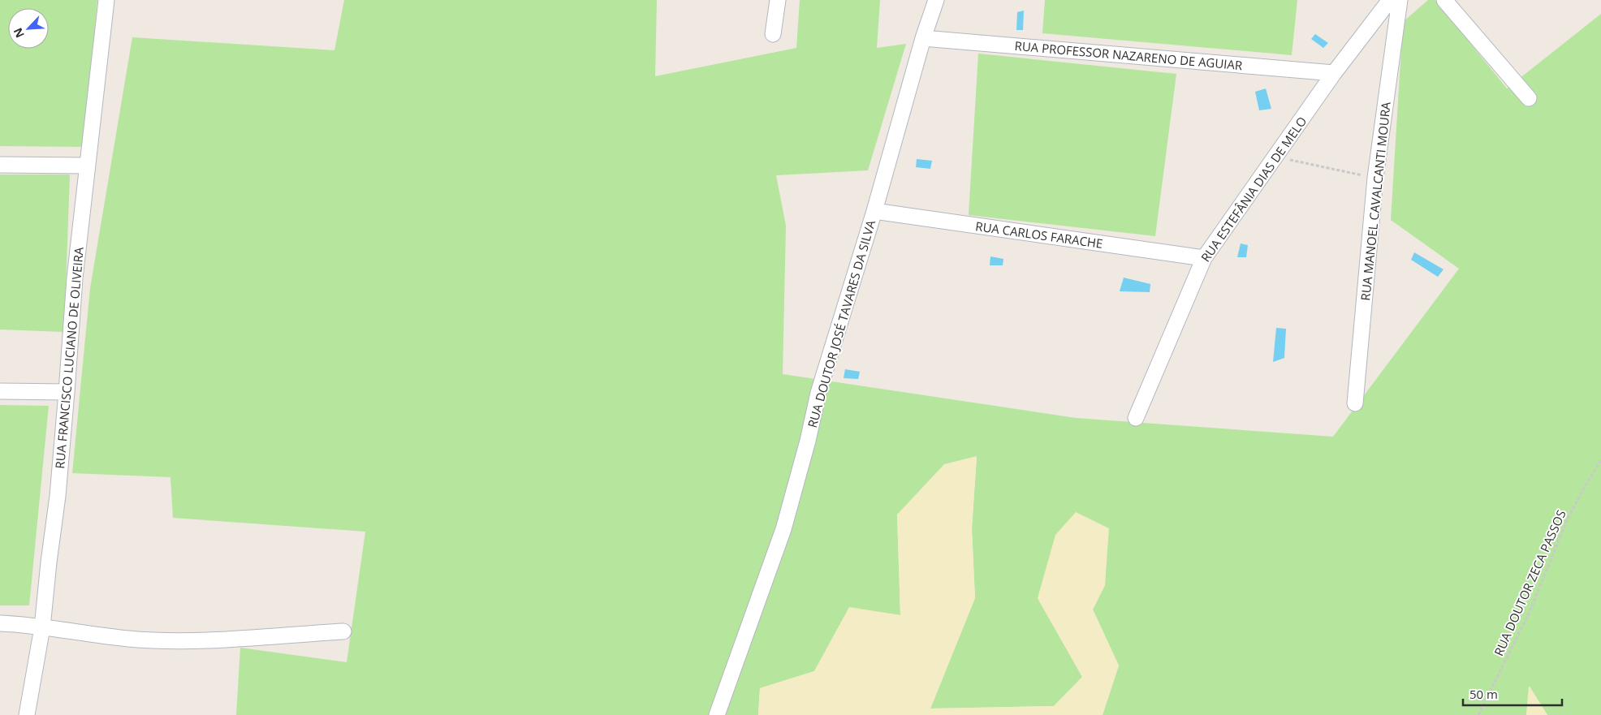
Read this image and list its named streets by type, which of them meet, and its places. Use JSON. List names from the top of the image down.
{
  "streets": {
    "street": [
      "RUA PROFESSOR NAZARENO DE AGUIAR",
      "RUA ESTEFÂNIA DIAS DE MELO",
      "RUA MANOEL CAVALCANTI MOURA",
      "RUA CARLOS FARACHE",
      "RUA DOUTOR JOSÉ TAVARES DA SILVA",
      "RUA FRANCISCO LUCIANO DE OLIVEIRA"
    ],
    "path": ["RUA DOUTOR ZECA PASSOS"]
  },
  "crossings": [
    ["RUA PROFESSOR NAZARENO DE AGUIAR", "RUA ESTEFÂNIA DIAS DE MELO"],
    ["RUA PROFESSOR NAZARENO DE AGUIAR", "RUA DOUTOR JOSÉ TAVARES DA SILVA"],
    ["RUA ESTEFÂNIA DIAS DE MELO", "RUA CARLOS FARACHE"],
    ["RUA CARLOS FARACHE", "RUA DOUTOR JOSÉ TAVARES DA SILVA"]
  ],
  "scale_bar": "50 m",
  "north": "bottom left"
}
